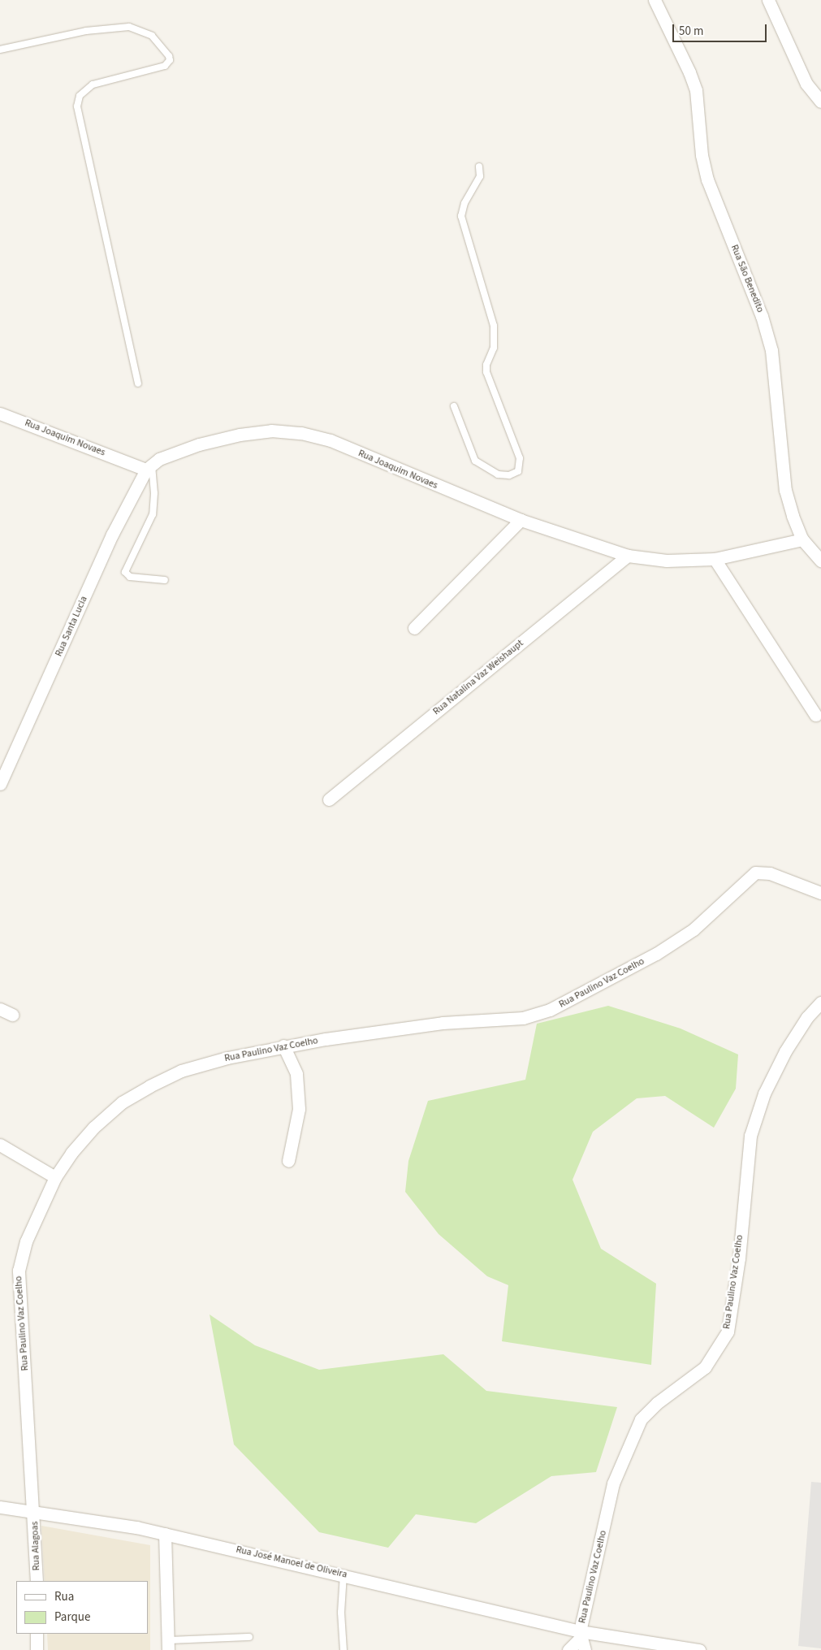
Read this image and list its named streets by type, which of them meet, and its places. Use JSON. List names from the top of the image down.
{
  "streets": {
    "street": [
      "Rua São Benedito",
      "Rua Joaquim Novaes",
      "Rua Santa Lucia",
      "Rua Natalina Vaz Weishaupt",
      "Rua Paulino Vaz Coelho",
      "Rua Alagoas",
      "Rua José Manoel de Oliveira"
    ]
  },
  "crossings": [
    ["Rua São Benedito", "Rua Joaquim Novaes"],
    ["Rua Joaquim Novaes", "Rua Santa Lucia"],
    ["Rua Joaquim Novaes", "Rua Natalina Vaz Weishaupt"],
    ["Rua Paulino Vaz Coelho", "Rua Alagoas"],
    ["Rua Paulino Vaz Coelho", "Rua José Manoel de Oliveira"],
    ["Rua Alagoas", "Rua José Manoel de Oliveira"]
  ],
  "legend": ["Rua", "Parque"],
  "scale_bar": "50 m"
}
